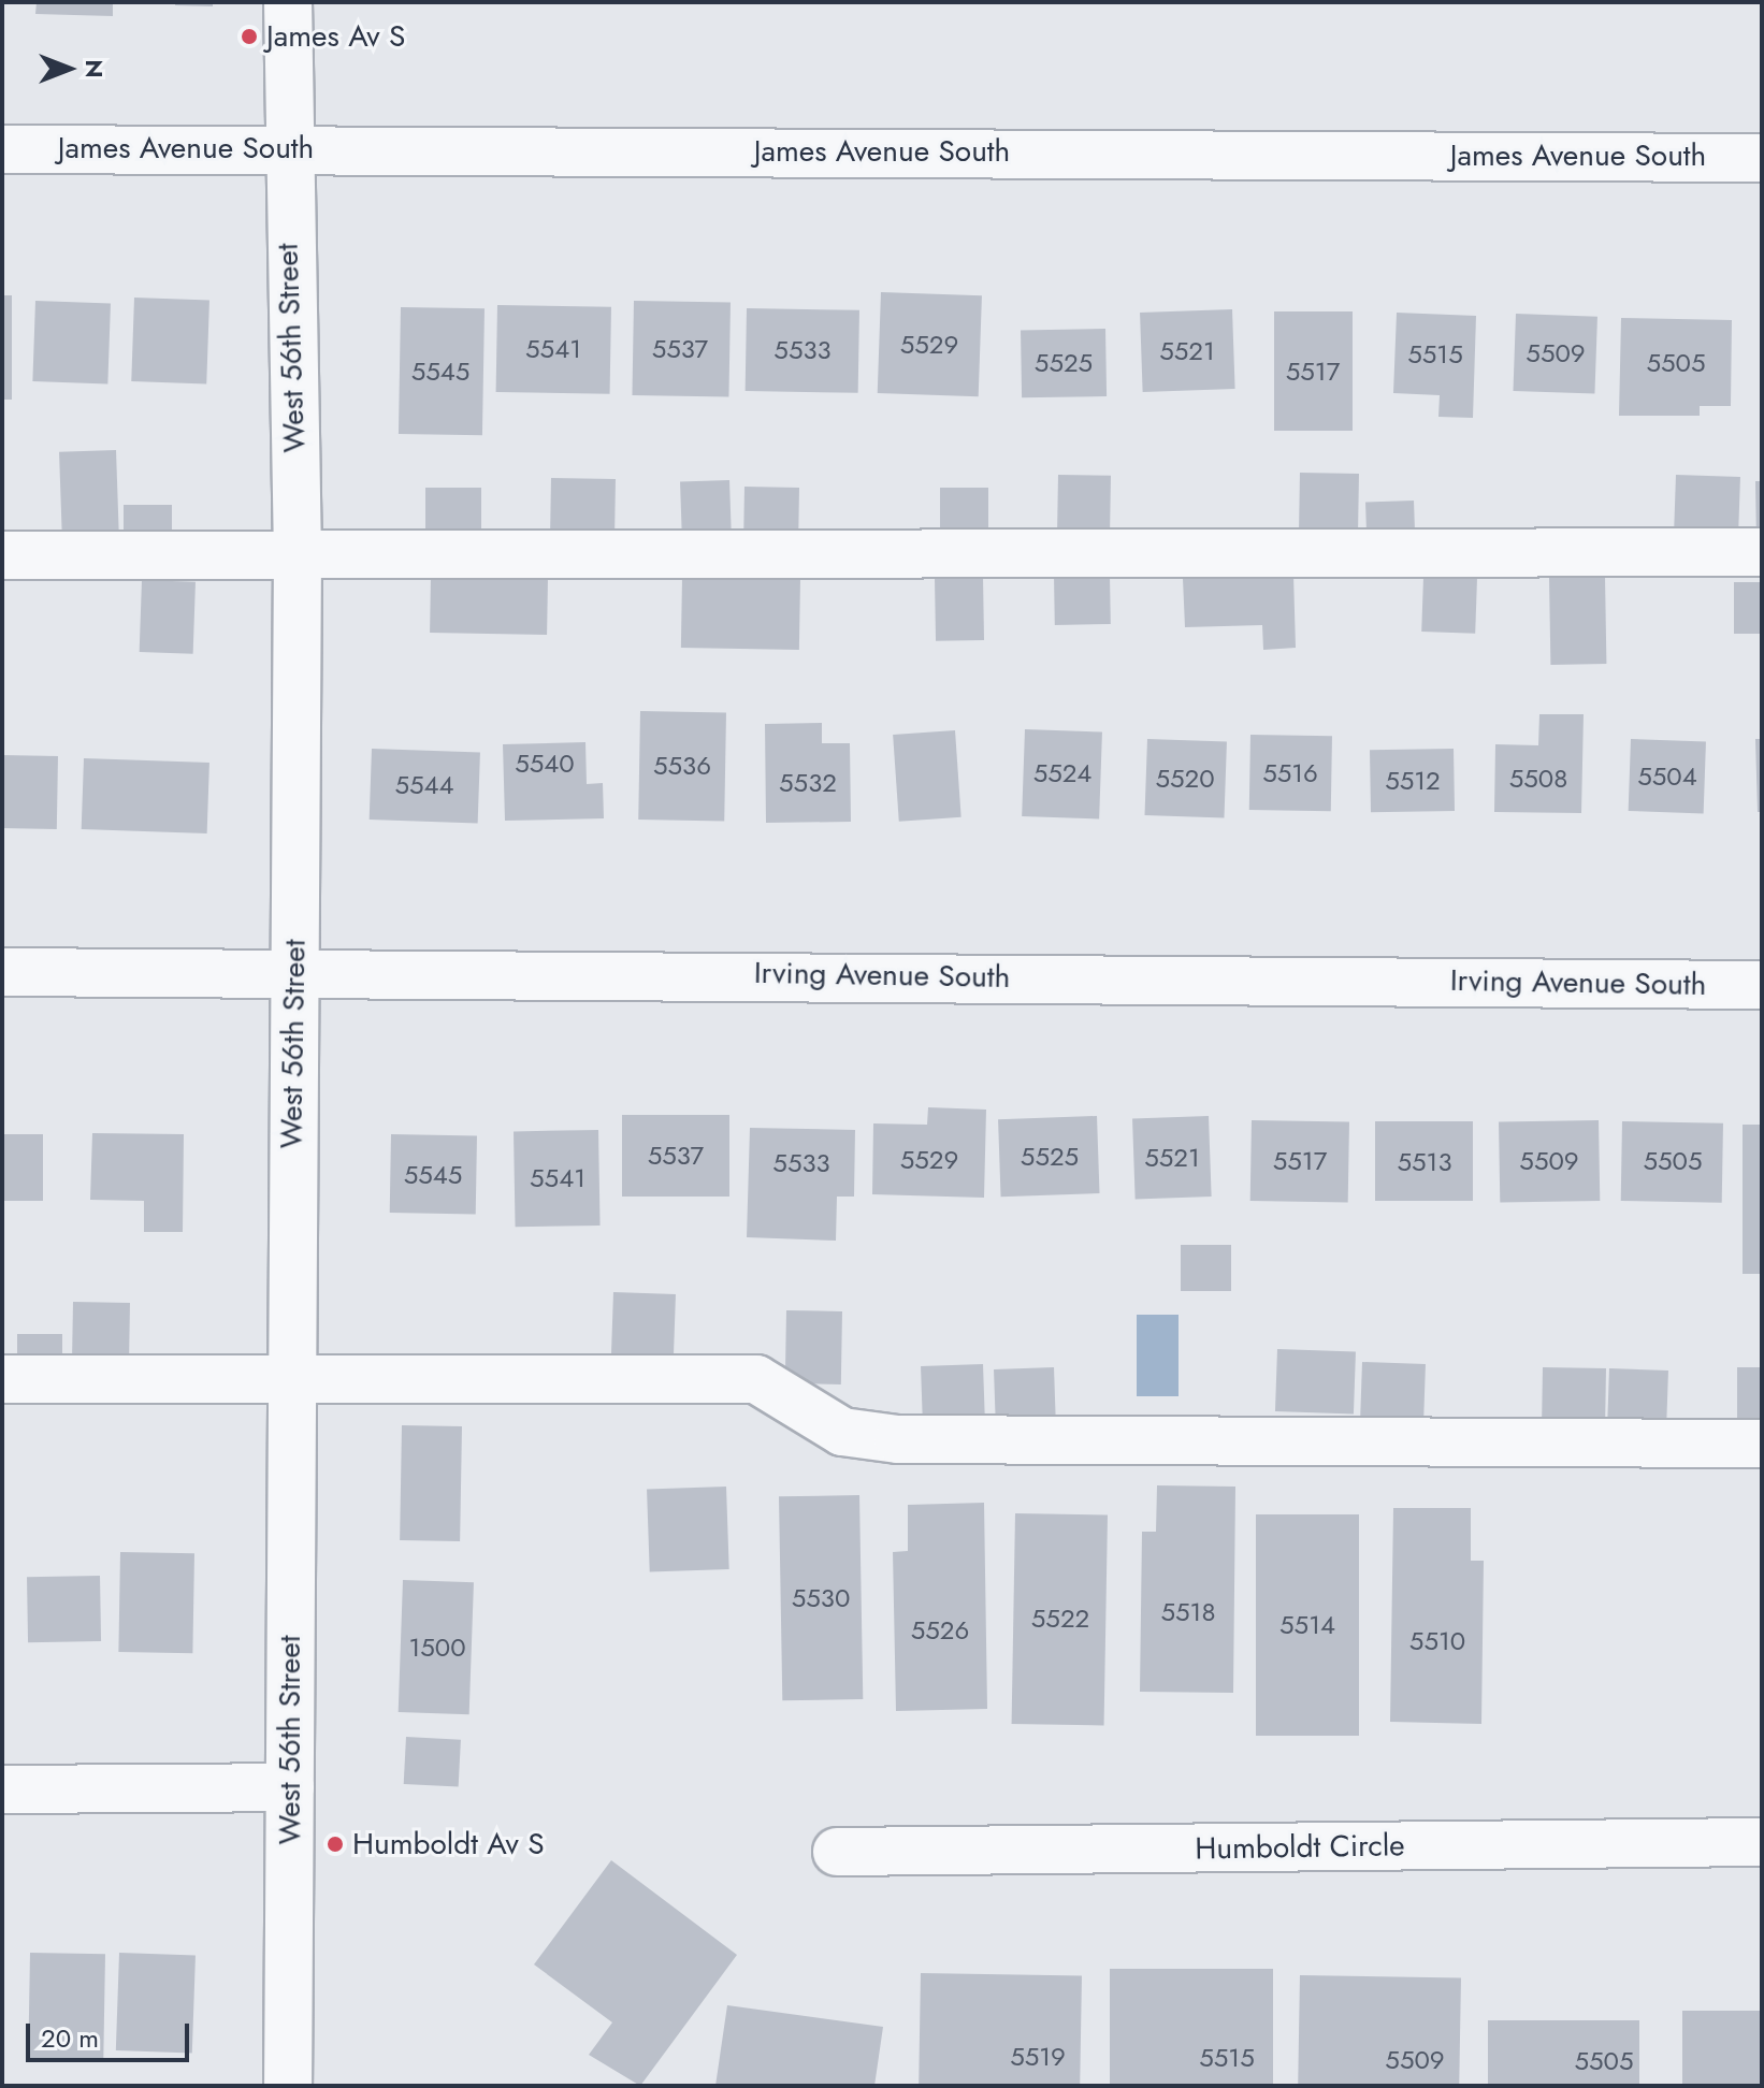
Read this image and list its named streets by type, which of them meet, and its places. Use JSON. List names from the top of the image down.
{
  "streets": {
    "street": [
      "James Avenue South",
      "West 56th Street",
      "Irving Avenue South",
      "Humboldt Circle"
    ]
  },
  "crossings": [
    ["James Avenue South", "West 56th Street"],
    ["West 56th Street", "Irving Avenue South"]
  ],
  "places": ["James Av S", "Humboldt Av S"],
  "house_numbers": [
    "5529",
    "5541",
    "5537",
    "5533",
    "5521",
    "5509",
    "5515",
    "5525",
    "5505",
    "5545",
    "5517",
    "5540",
    "5536",
    "5524",
    "5516",
    "5504",
    "5520",
    "5508",
    "5512",
    "5532",
    "5544",
    "5537",
    "5525",
    "5521",
    "5529",
    "5517",
    "5509",
    "5505",
    "5513",
    "5533",
    "5545",
    "5541",
    "5530",
    "5518",
    "5522",
    "5514",
    "5526",
    "5510",
    "1500",
    "5519",
    "5515",
    "5509",
    "5505"
  ],
  "scale_bar": "20 m",
  "north": "right"
}
